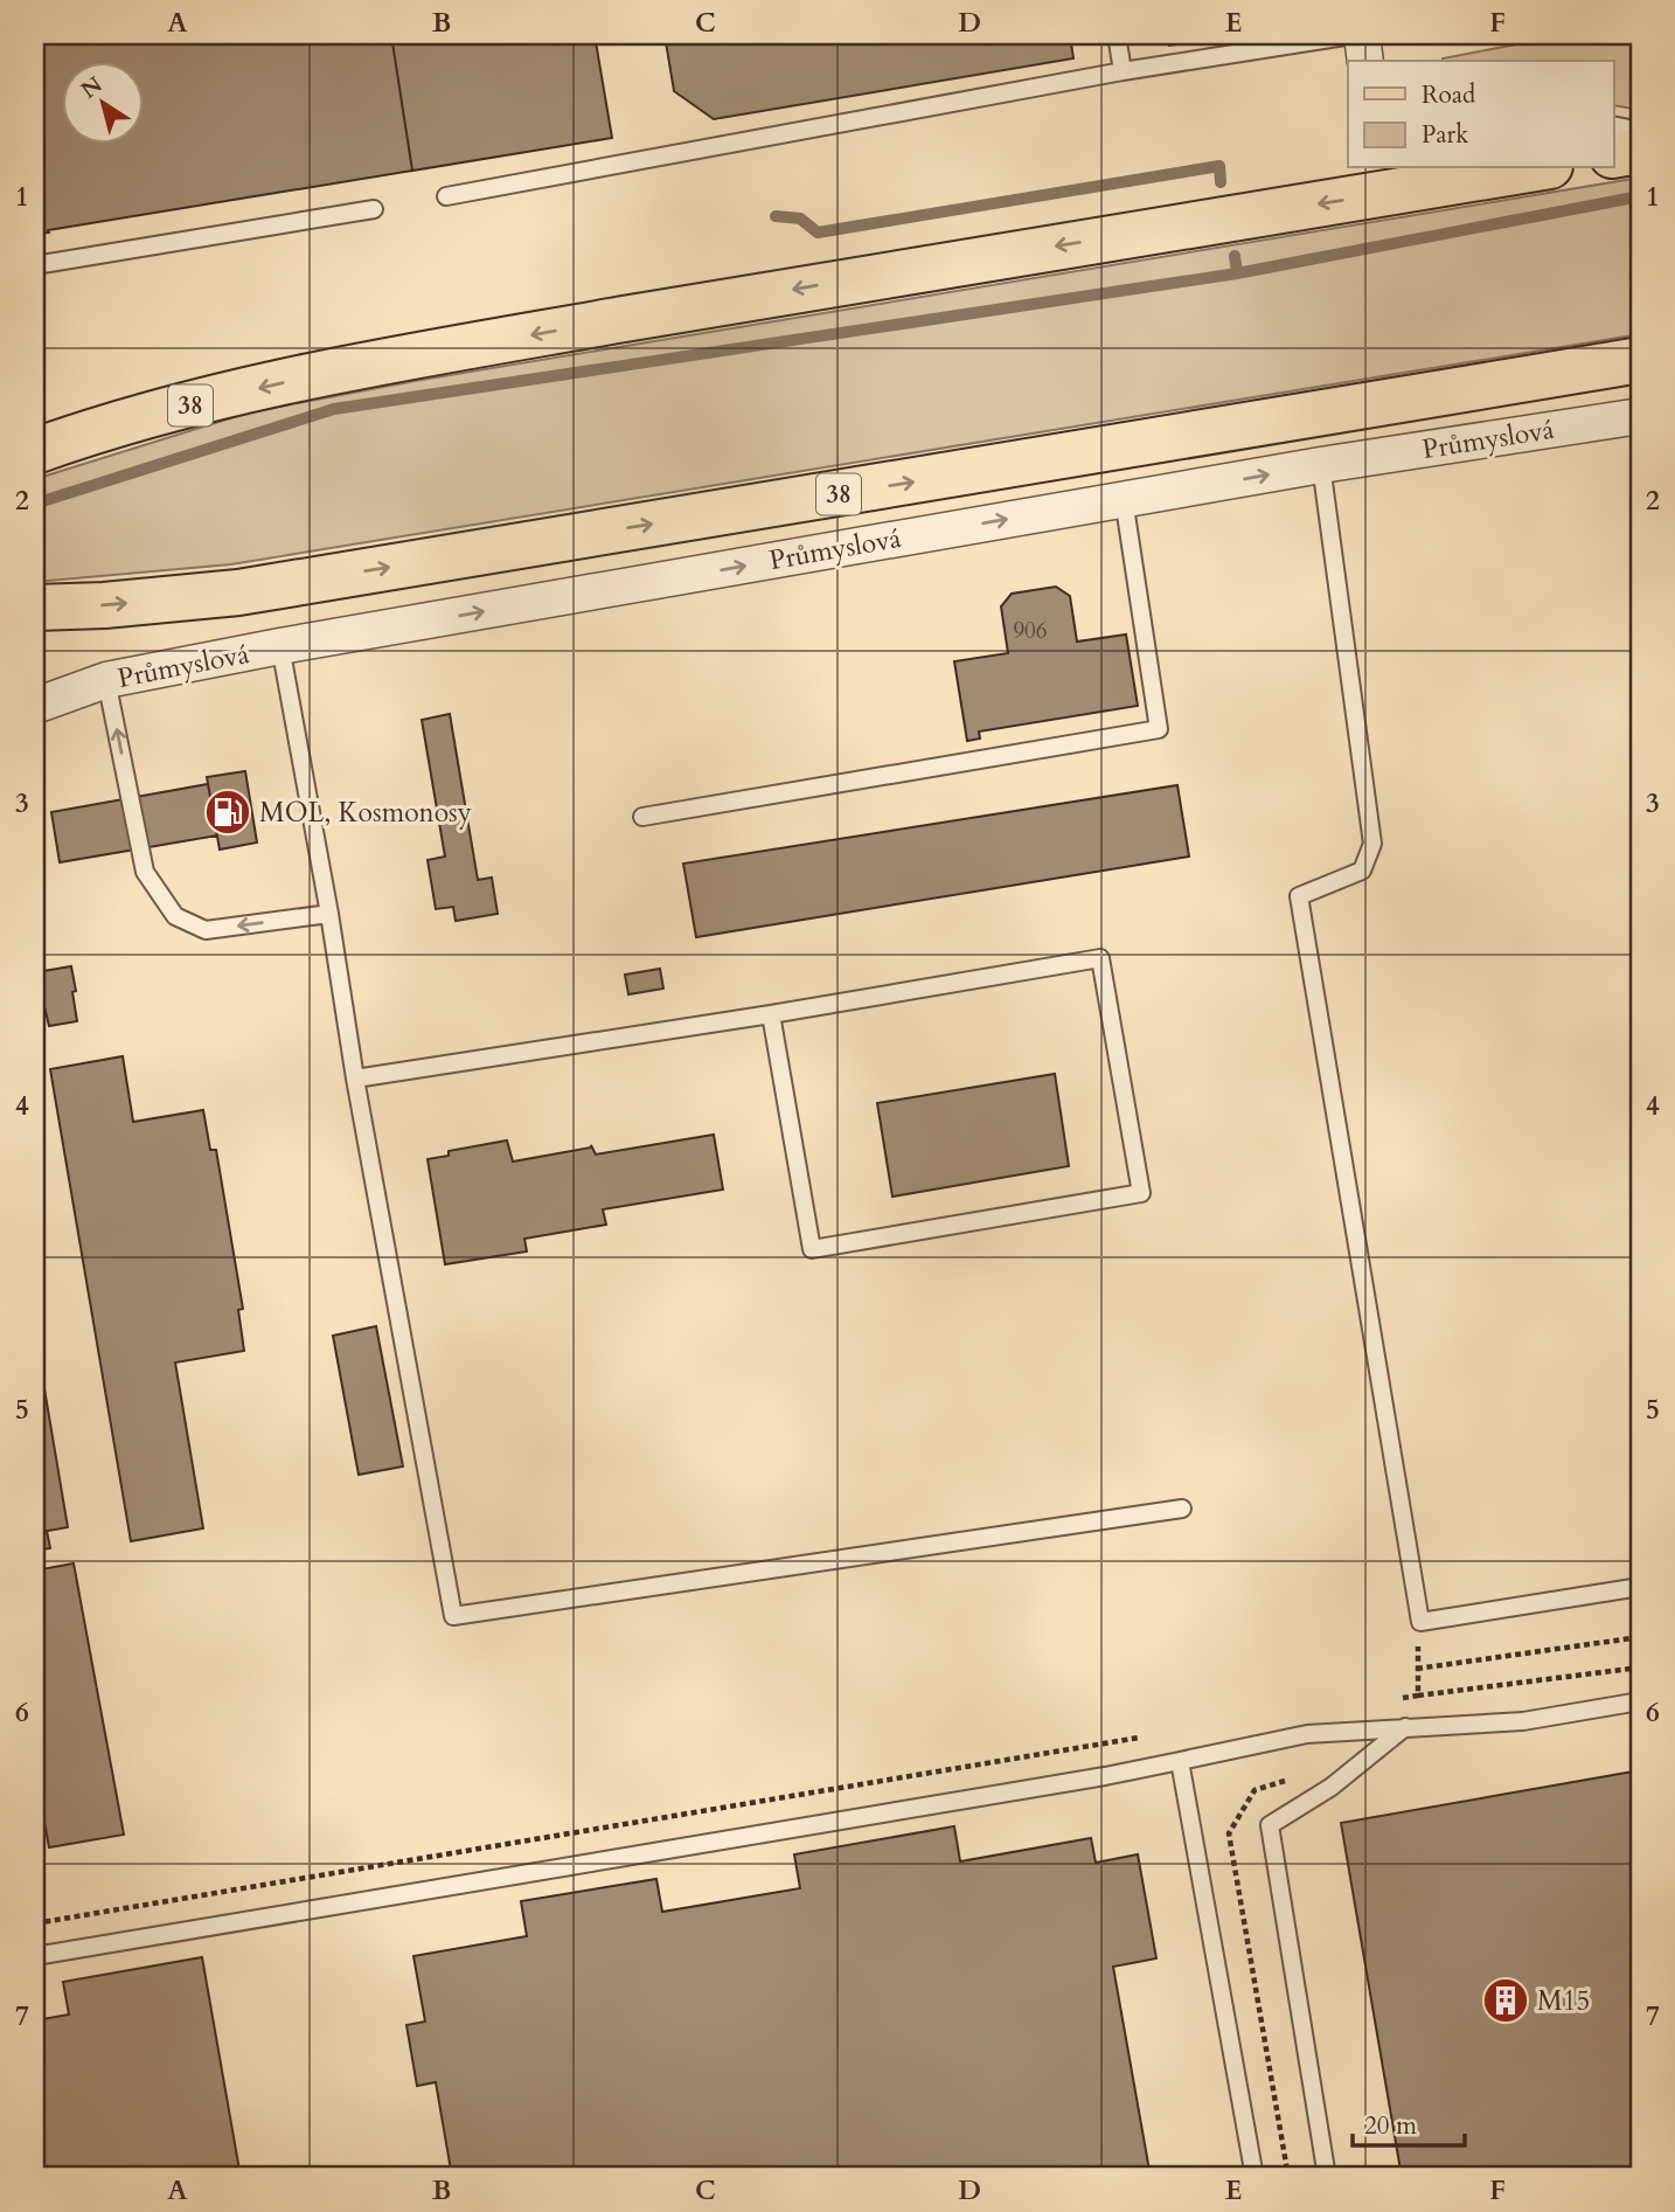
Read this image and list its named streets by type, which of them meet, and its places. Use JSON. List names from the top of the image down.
{
  "streets": {
    "main road": ["38", "Průmyslová"]
  },
  "places": {
    "fuel station": ["MOL, Kosmonosy"],
    "building": ["M15"]
  },
  "house_numbers": ["906"],
  "legend": ["Road", "Park"],
  "scale_bar": "20 m",
  "north": "top left",
  "grid": {
    "columns": [
      "A",
      "B",
      "C",
      "D",
      "E",
      "F"
    ],
    "rows": [
      "1",
      "2",
      "3",
      "4",
      "5",
      "6",
      "7"
    ]
  }
}
